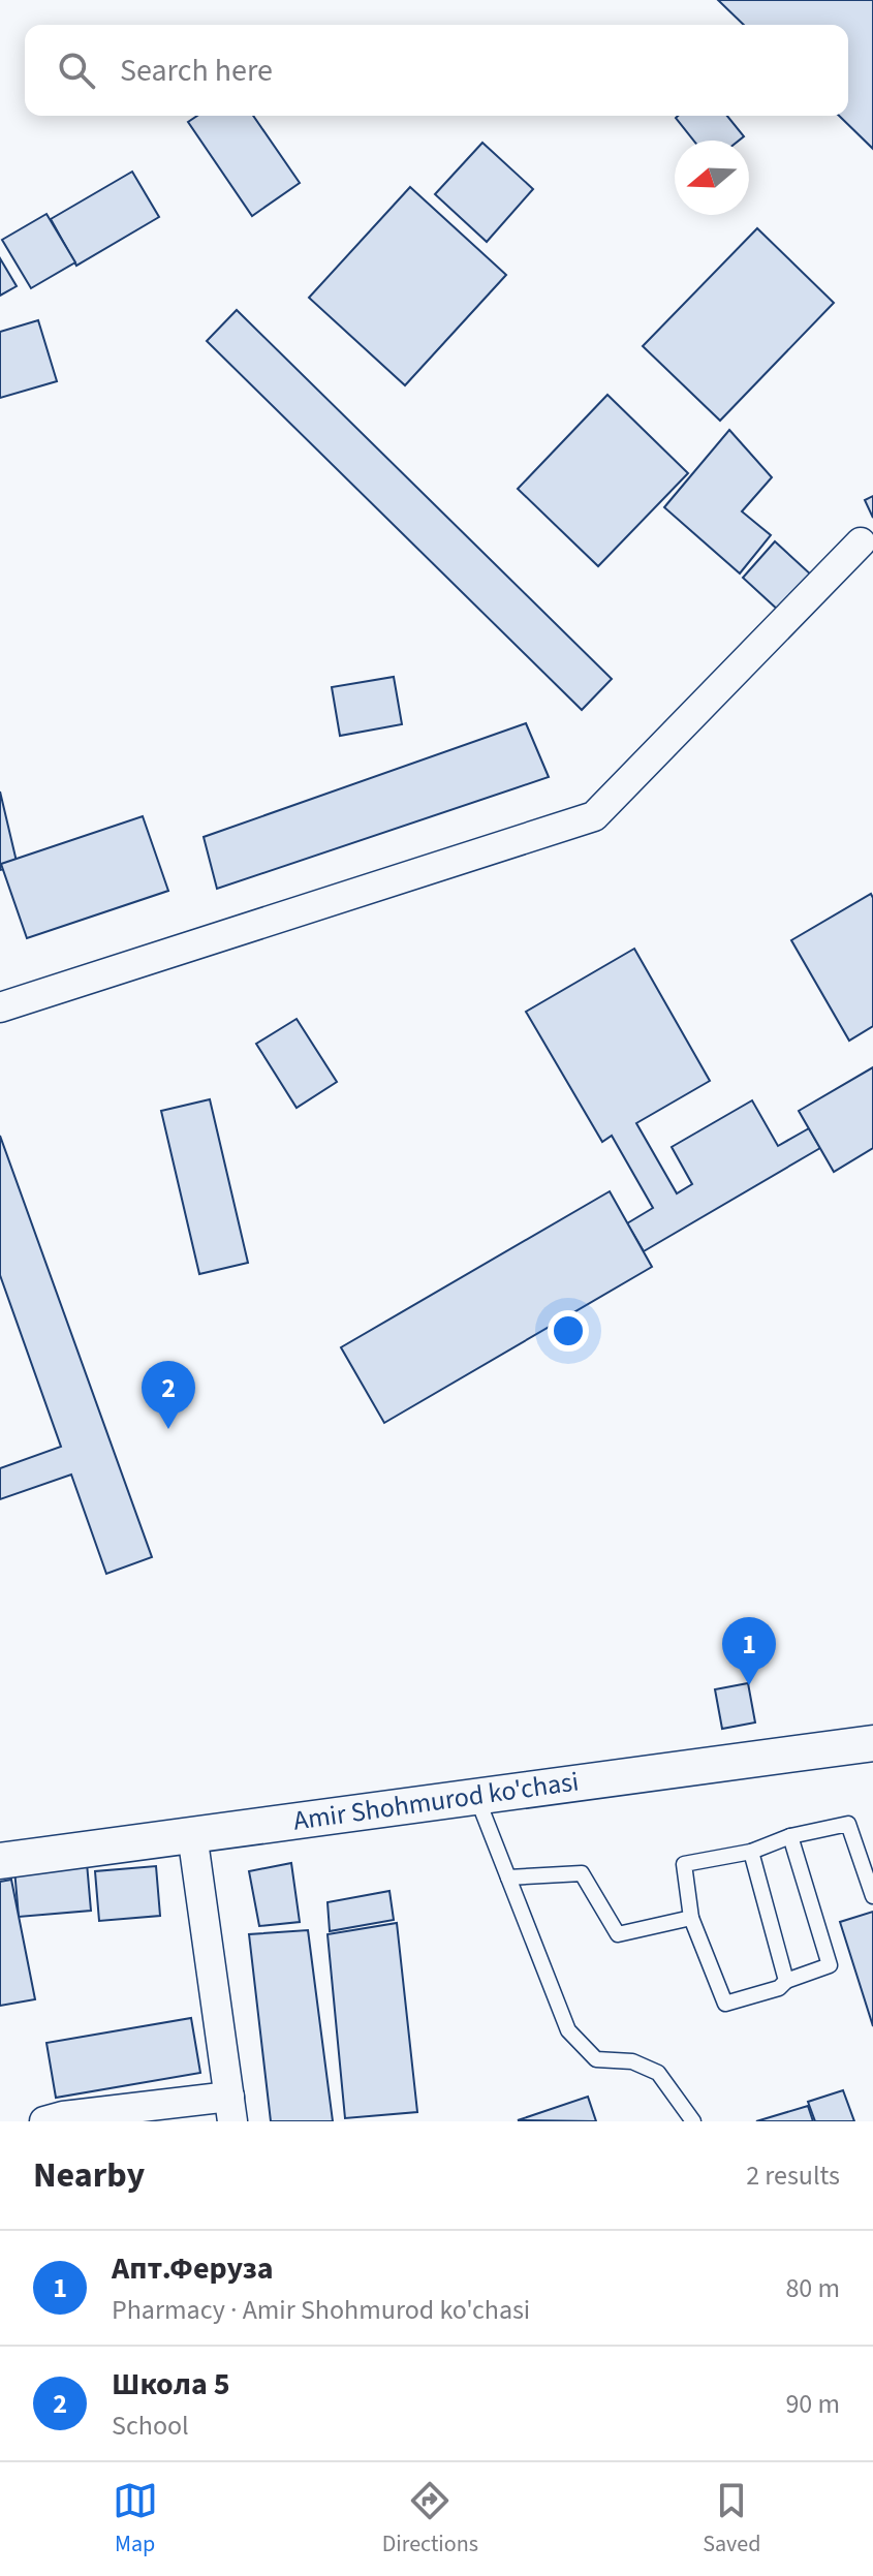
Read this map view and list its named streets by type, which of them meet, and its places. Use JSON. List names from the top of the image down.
{
  "streets": {
    "street": ["Amir Shohmurod ko'chasi"]
  },
  "north": "left",
  "page": {
    "search": "Search here",
    "pins": ["2", "1"],
    "heading": ["Nearby", "2 results"],
    "list": [
      {
        "mark": "1",
        "name": "Апт.Феруза",
        "note": "Pharmacy · Amir Shohmurod ko'chasi",
        "value": "80 m"
      },
      {
        "mark": "2",
        "name": "Школа 5",
        "note": "School",
        "value": "90 m"
      }
    ],
    "nav": ["Map", "Directions", "Saved"]
  }
}
